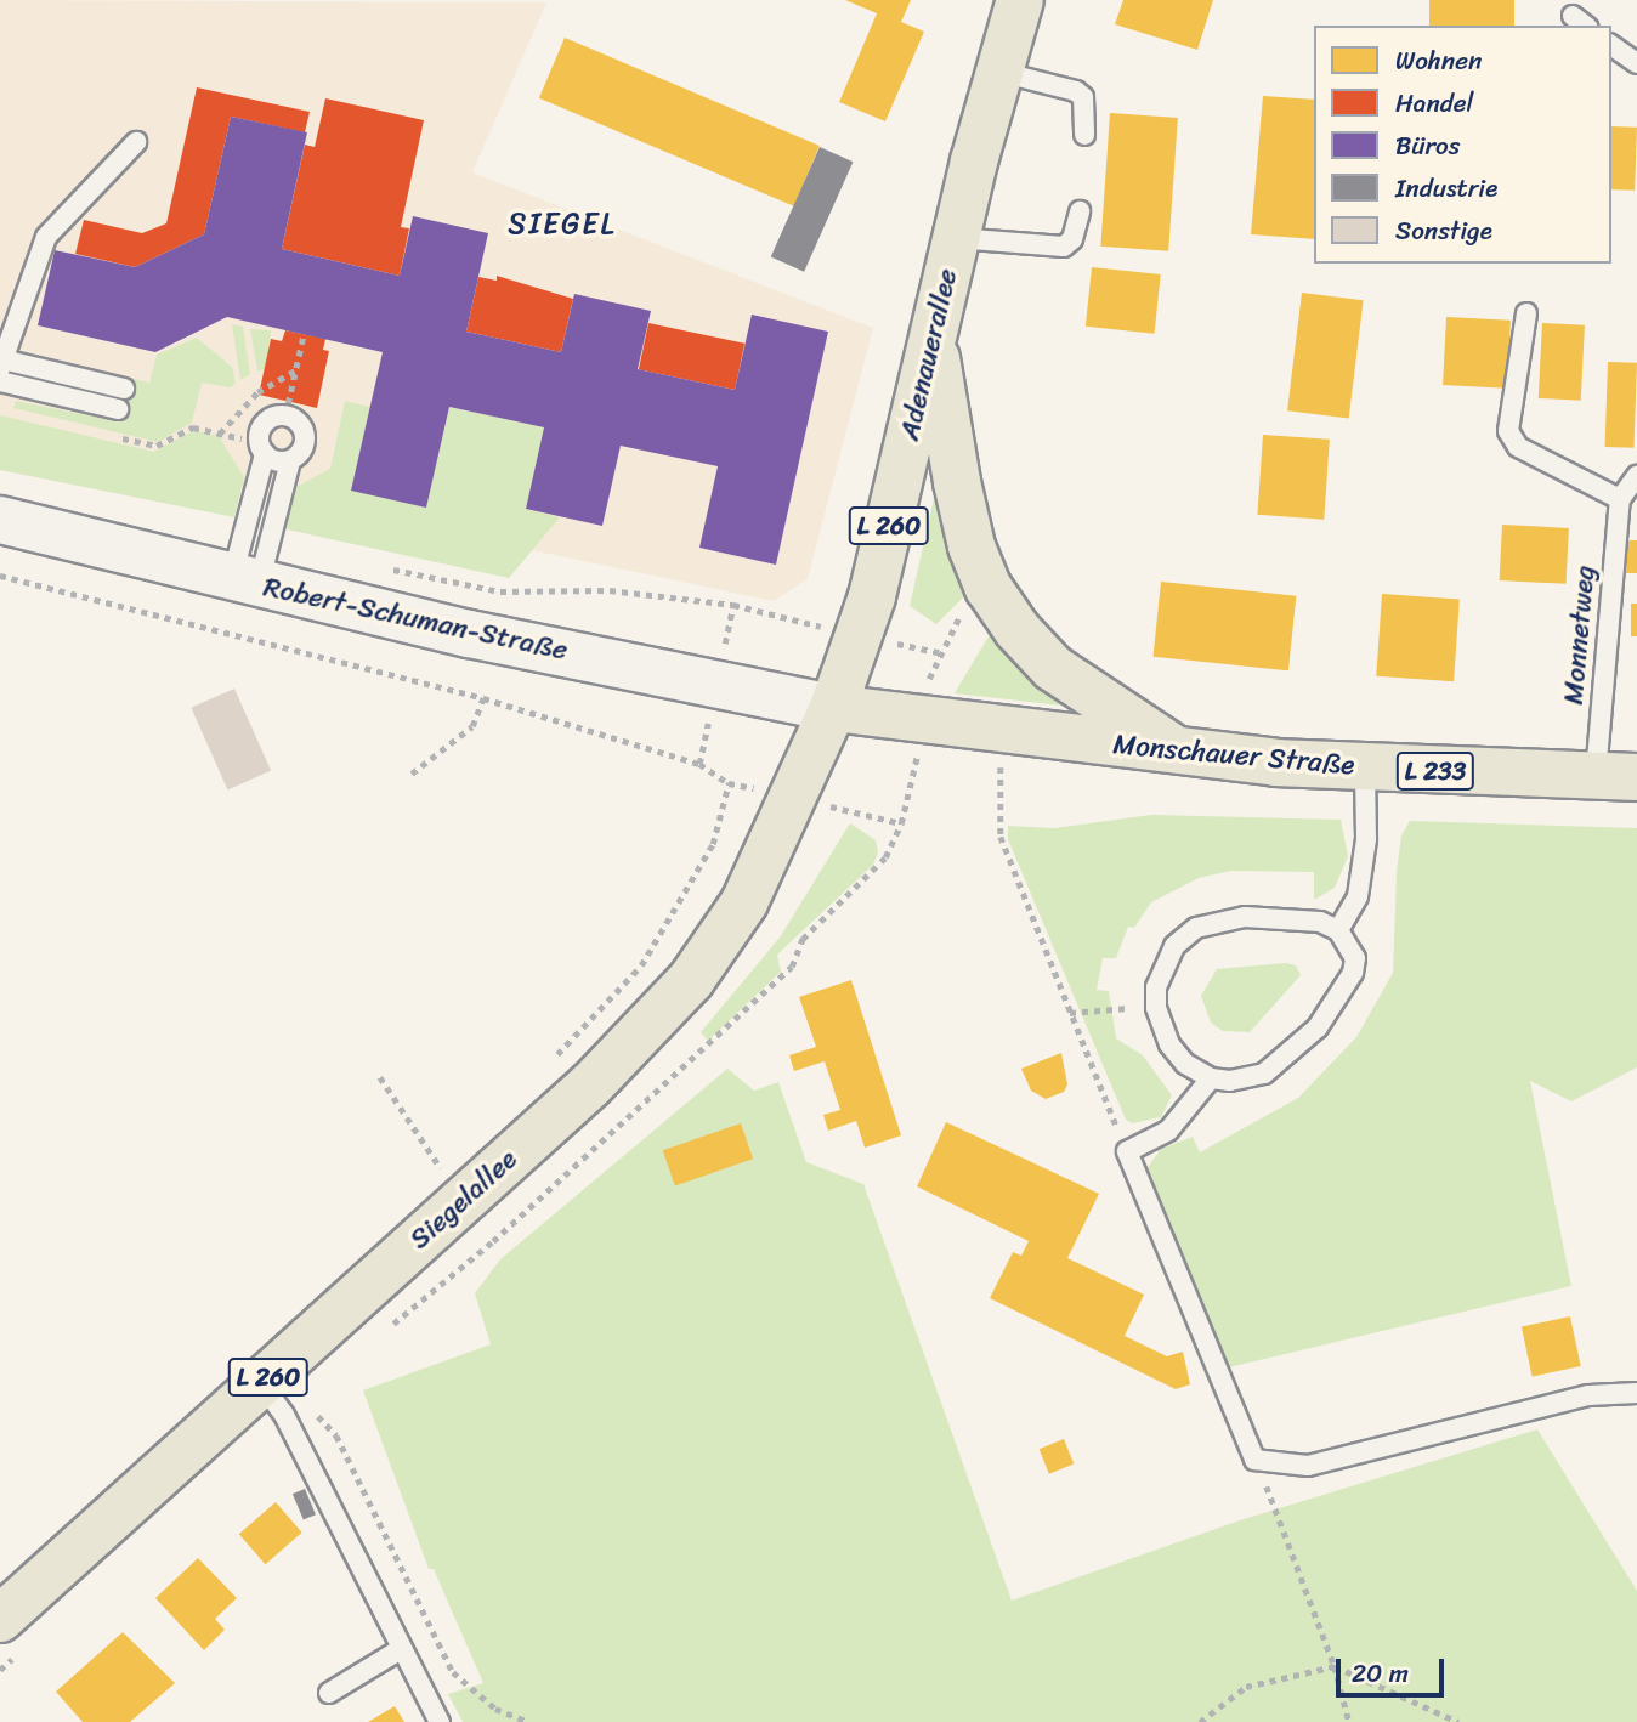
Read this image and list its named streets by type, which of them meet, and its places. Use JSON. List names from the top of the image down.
{
  "streets": {
    "main road": [
      "Adenauerallee",
      "L 260",
      "Robert-Schuman-Straße",
      "Monschauer Straße",
      "L 233",
      "Siegelallee"
    ],
    "lane": ["Monnetweg"]
  },
  "crossings": [
    ["Adenauerallee", "Robert-Schuman-Straße"],
    ["Adenauerallee", "Monschauer Straße"],
    ["Adenauerallee", "Siegelallee"],
    ["Robert-Schuman-Straße", "Monschauer Straße"],
    ["Robert-Schuman-Straße", "Siegelallee"],
    ["Monnetweg", "Monschauer Straße"],
    ["Monschauer Straße", "Siegelallee"]
  ],
  "districts": ["SIEGEL"],
  "legend": [
    "Wohnen",
    "Handel",
    "Büros",
    "Industrie",
    "Sonstige"
  ],
  "scale_bar": "20 m"
}
